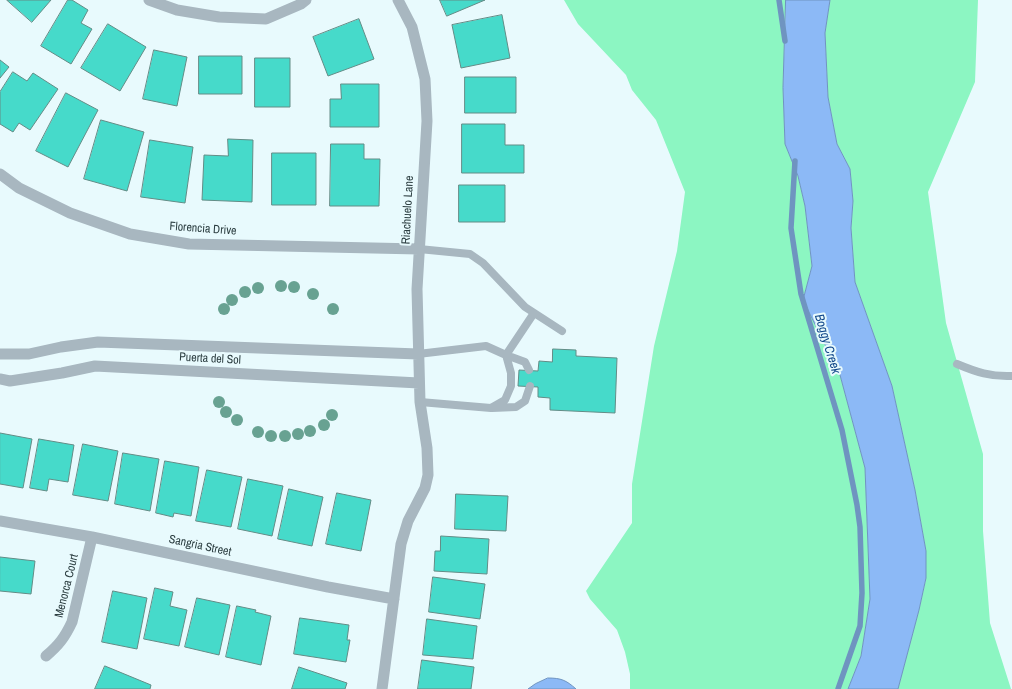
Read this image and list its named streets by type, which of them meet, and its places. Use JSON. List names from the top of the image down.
{
  "streets": {
    "street": [
      "Riachuelo Lane",
      "Florencia Drive",
      "Puerta del Sol",
      "Sangria Street",
      "Menorca Court"
    ]
  },
  "crossings": [
    ["Riachuelo Lane", "Florencia Drive"],
    ["Riachuelo Lane", "Puerta del Sol"],
    ["Riachuelo Lane", "Sangria Street"],
    ["Sangria Street", "Menorca Court"]
  ],
  "water": ["Boggy Creek"]
}
